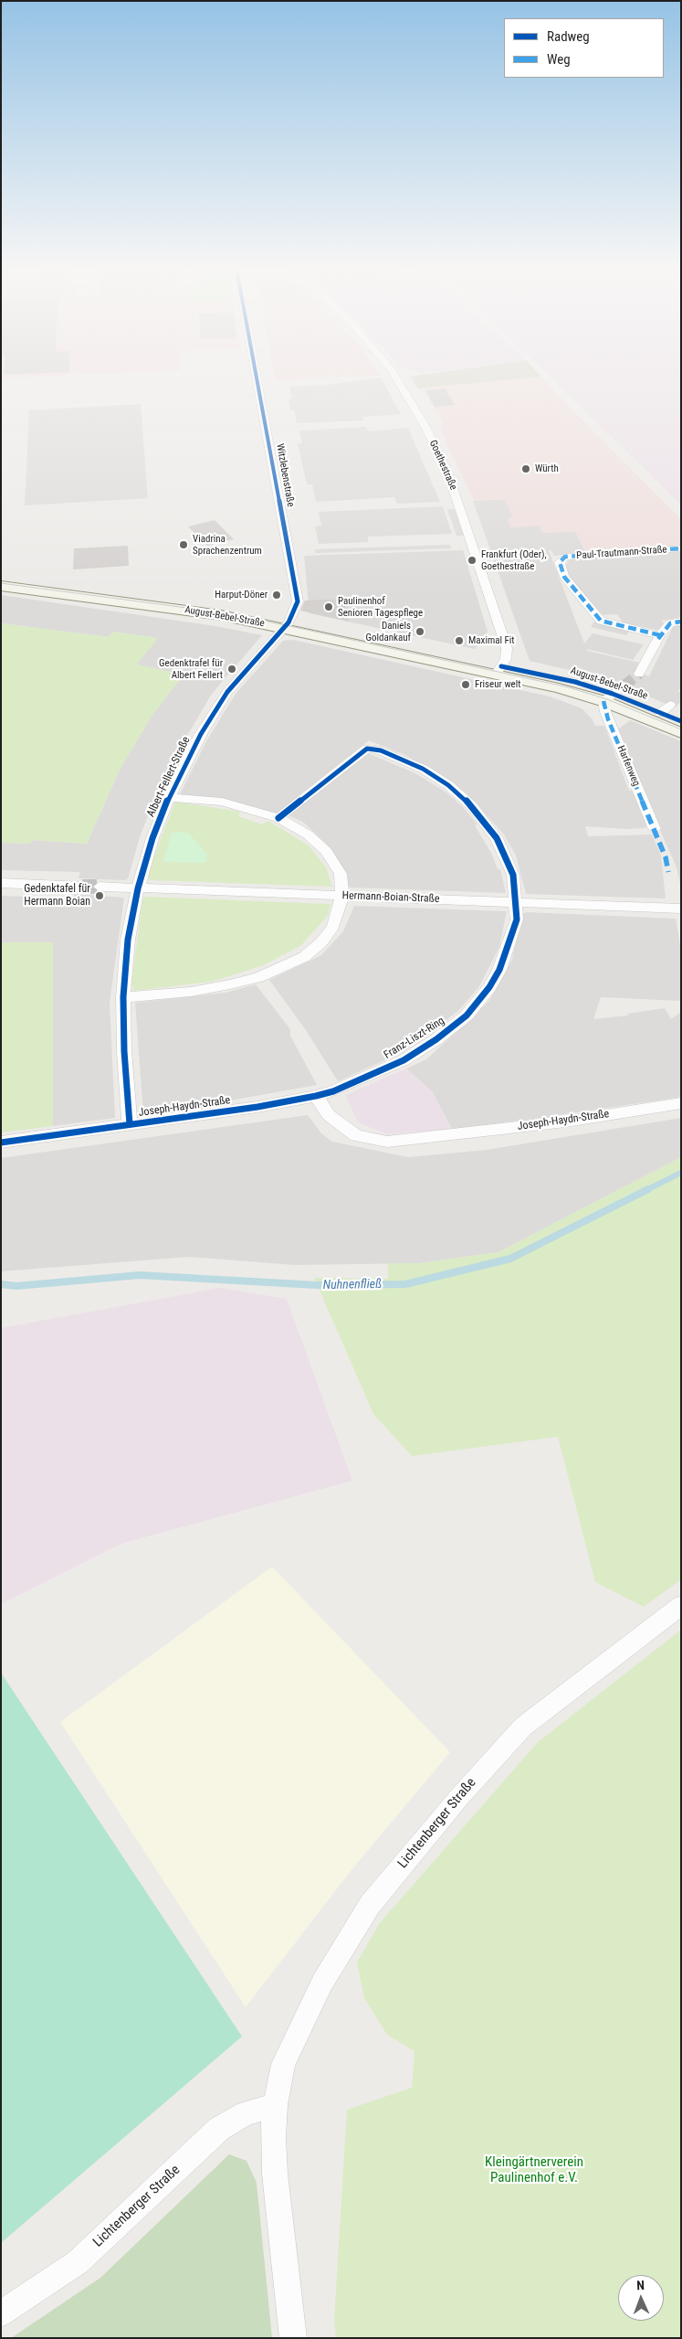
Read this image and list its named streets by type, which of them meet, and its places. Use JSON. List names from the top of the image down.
{
  "streets": {
    "street": [
      "Goethestraße",
      "Witzlebenstraße",
      "Paul-Trautmann-Straße",
      "August-Bebel-Straße",
      "Harfenweg",
      "Albert-Fellert-Straße",
      "Hermann-Boian-Straße",
      "Franz-Liszt-Ring",
      "Joseph-Haydn-Straße",
      "Lichtenberger Straße"
    ]
  },
  "crossings": [
    ["Goethestraße", "August-Bebel-Straße"],
    ["Witzlebenstraße", "August-Bebel-Straße"],
    ["Witzlebenstraße", "Albert-Fellert-Straße"],
    ["August-Bebel-Straße", "Harfenweg"],
    ["August-Bebel-Straße", "Albert-Fellert-Straße"],
    ["Albert-Fellert-Straße", "Hermann-Boian-Straße"],
    ["Albert-Fellert-Straße", "Joseph-Haydn-Straße"],
    ["Hermann-Boian-Straße", "Franz-Liszt-Ring"],
    ["Franz-Liszt-Ring", "Joseph-Haydn-Straße"]
  ],
  "water": ["Nuhnenfließ"],
  "parks": ["Kleingärtnerverein Paulinenhof e.V."],
  "places": [
    "Würth",
    "Viadrina Sprachenzentrum",
    "Frankfurt (Oder), Goethestraße",
    "Harput-Döner",
    "Paulinenhof Senioren Tagespflege",
    "Daniels Goldankauf",
    "Maximal Fit",
    "Gedenktrafel für Albert Fellert",
    "Friseur welt",
    "Gedenktafel für Hermann Boian"
  ],
  "legend": ["Radweg", "Weg"],
  "north": "top"
}
